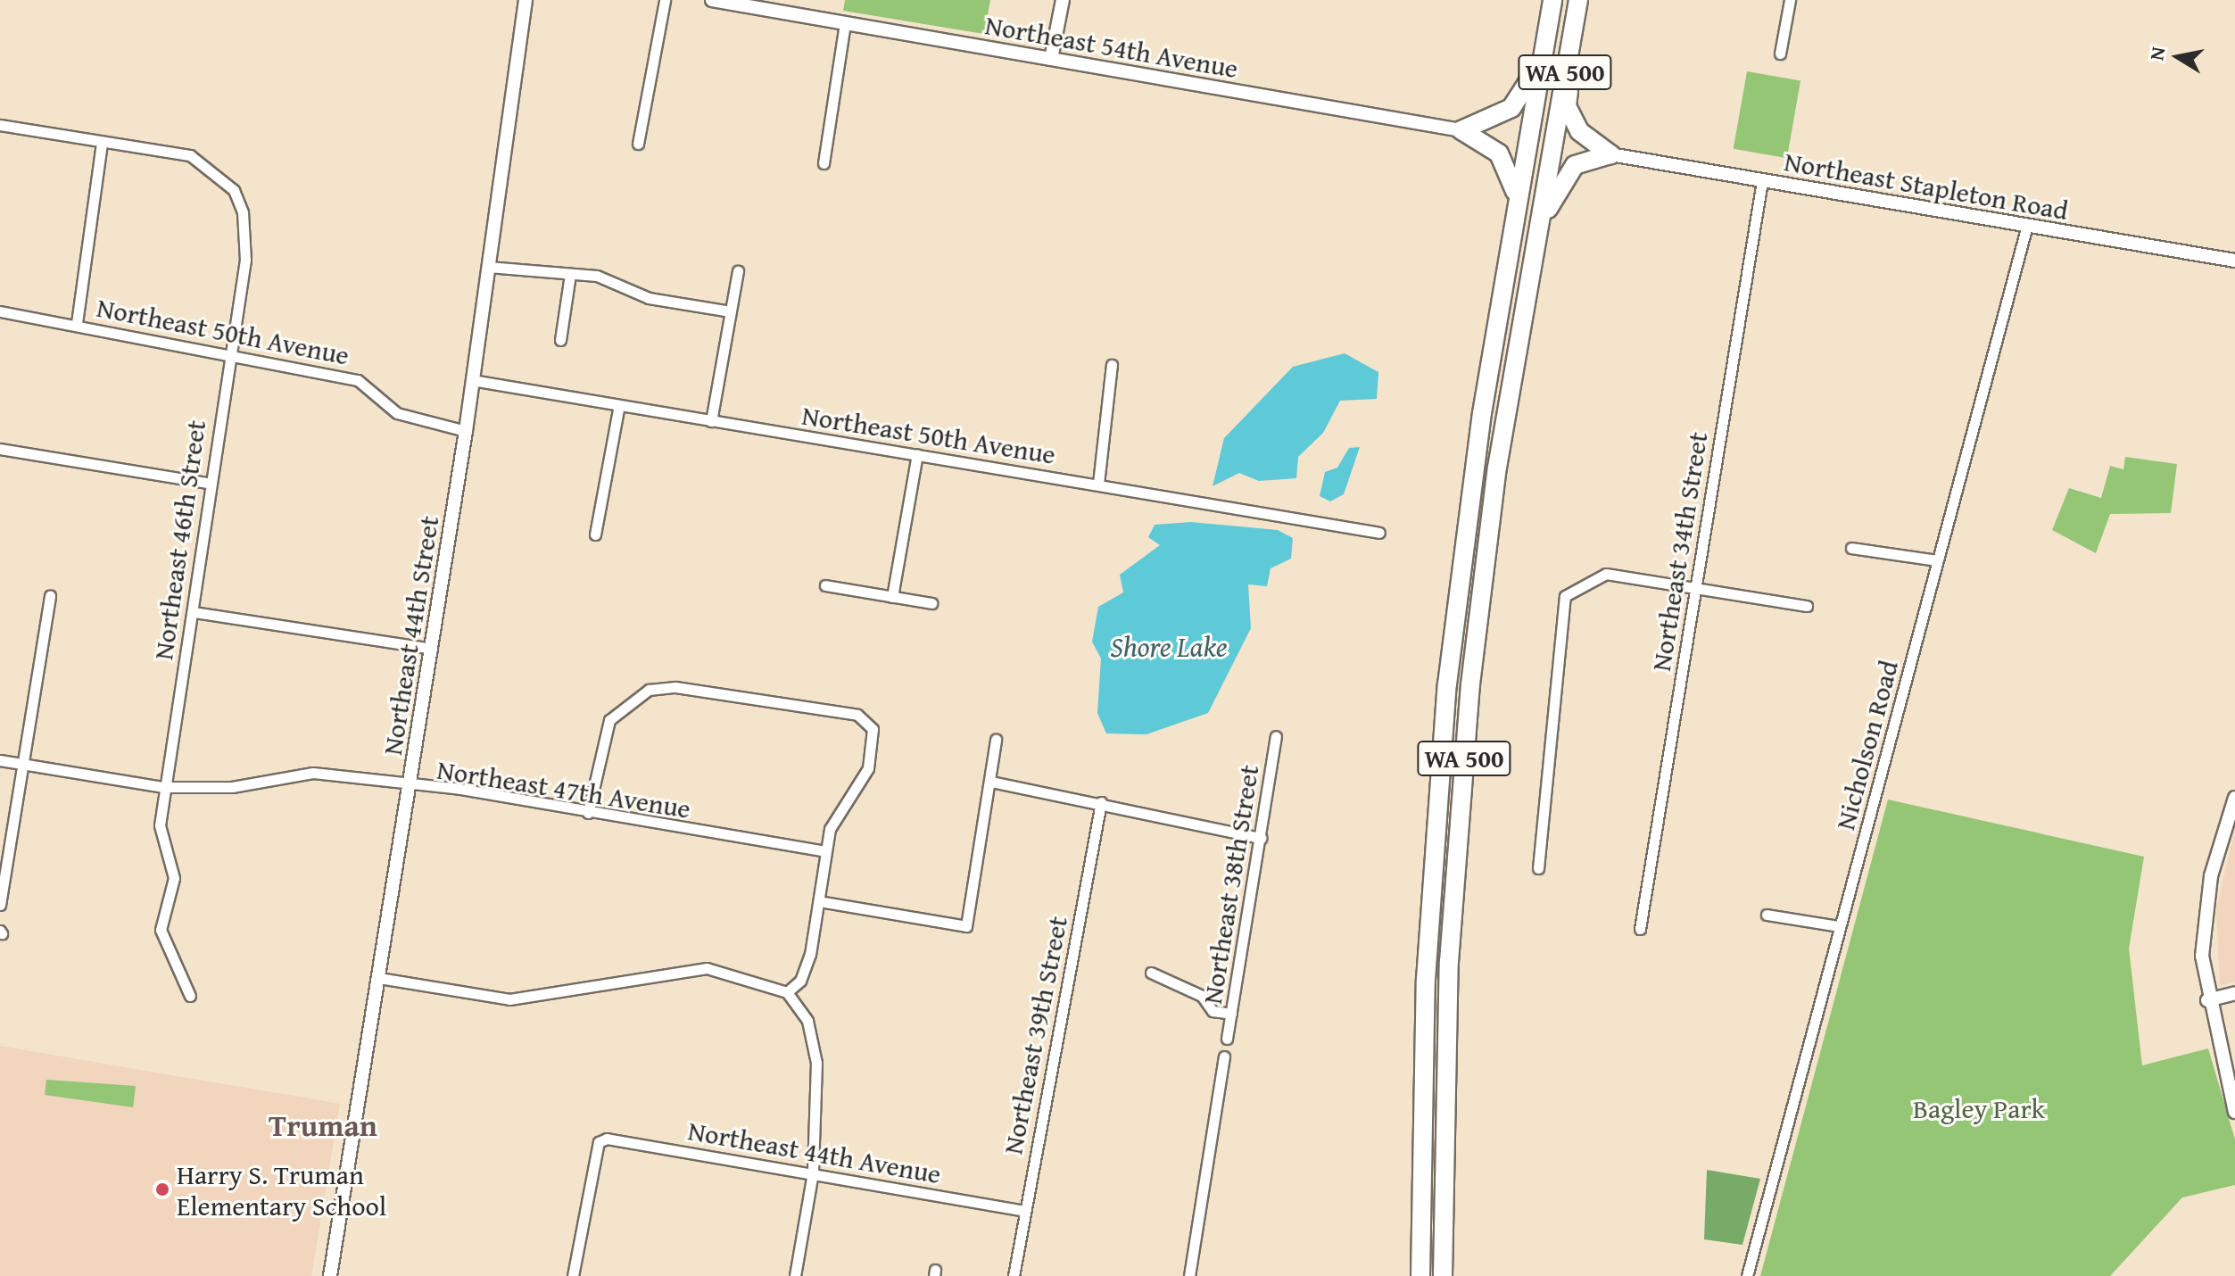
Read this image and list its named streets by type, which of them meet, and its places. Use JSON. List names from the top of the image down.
{
  "streets": {
    "highway": ["WA 500"],
    "street": [
      "Northeast 54th Avenue",
      "Northeast Stapleton Road",
      "Northeast 50th Avenue",
      "Northeast 46th Street",
      "Northeast 34th Street",
      "Northeast 44th Street",
      "Nicholson Road",
      "Northeast 47th Avenue",
      "Northeast 38th Street",
      "Northeast 39th Street",
      "Northeast 44th Avenue"
    ]
  },
  "crossings": [
    ["Northeast Stapleton Road", "Northeast 34th Street"],
    ["Northeast Stapleton Road", "Nicholson Road"],
    ["Northeast 50th Avenue", "Northeast 46th Street"],
    ["Northeast 50th Avenue", "Northeast 44th Street"],
    ["Northeast 46th Street", "Northeast 47th Avenue"],
    ["Northeast 44th Street", "Northeast 47th Avenue"],
    ["Northeast 39th Street", "Northeast 44th Avenue"]
  ],
  "districts": ["Truman"],
  "water": ["Shore Lake"],
  "parks": ["Bagley Park"],
  "places": ["Harry S. Truman Elementary School"],
  "north": "left"
}
